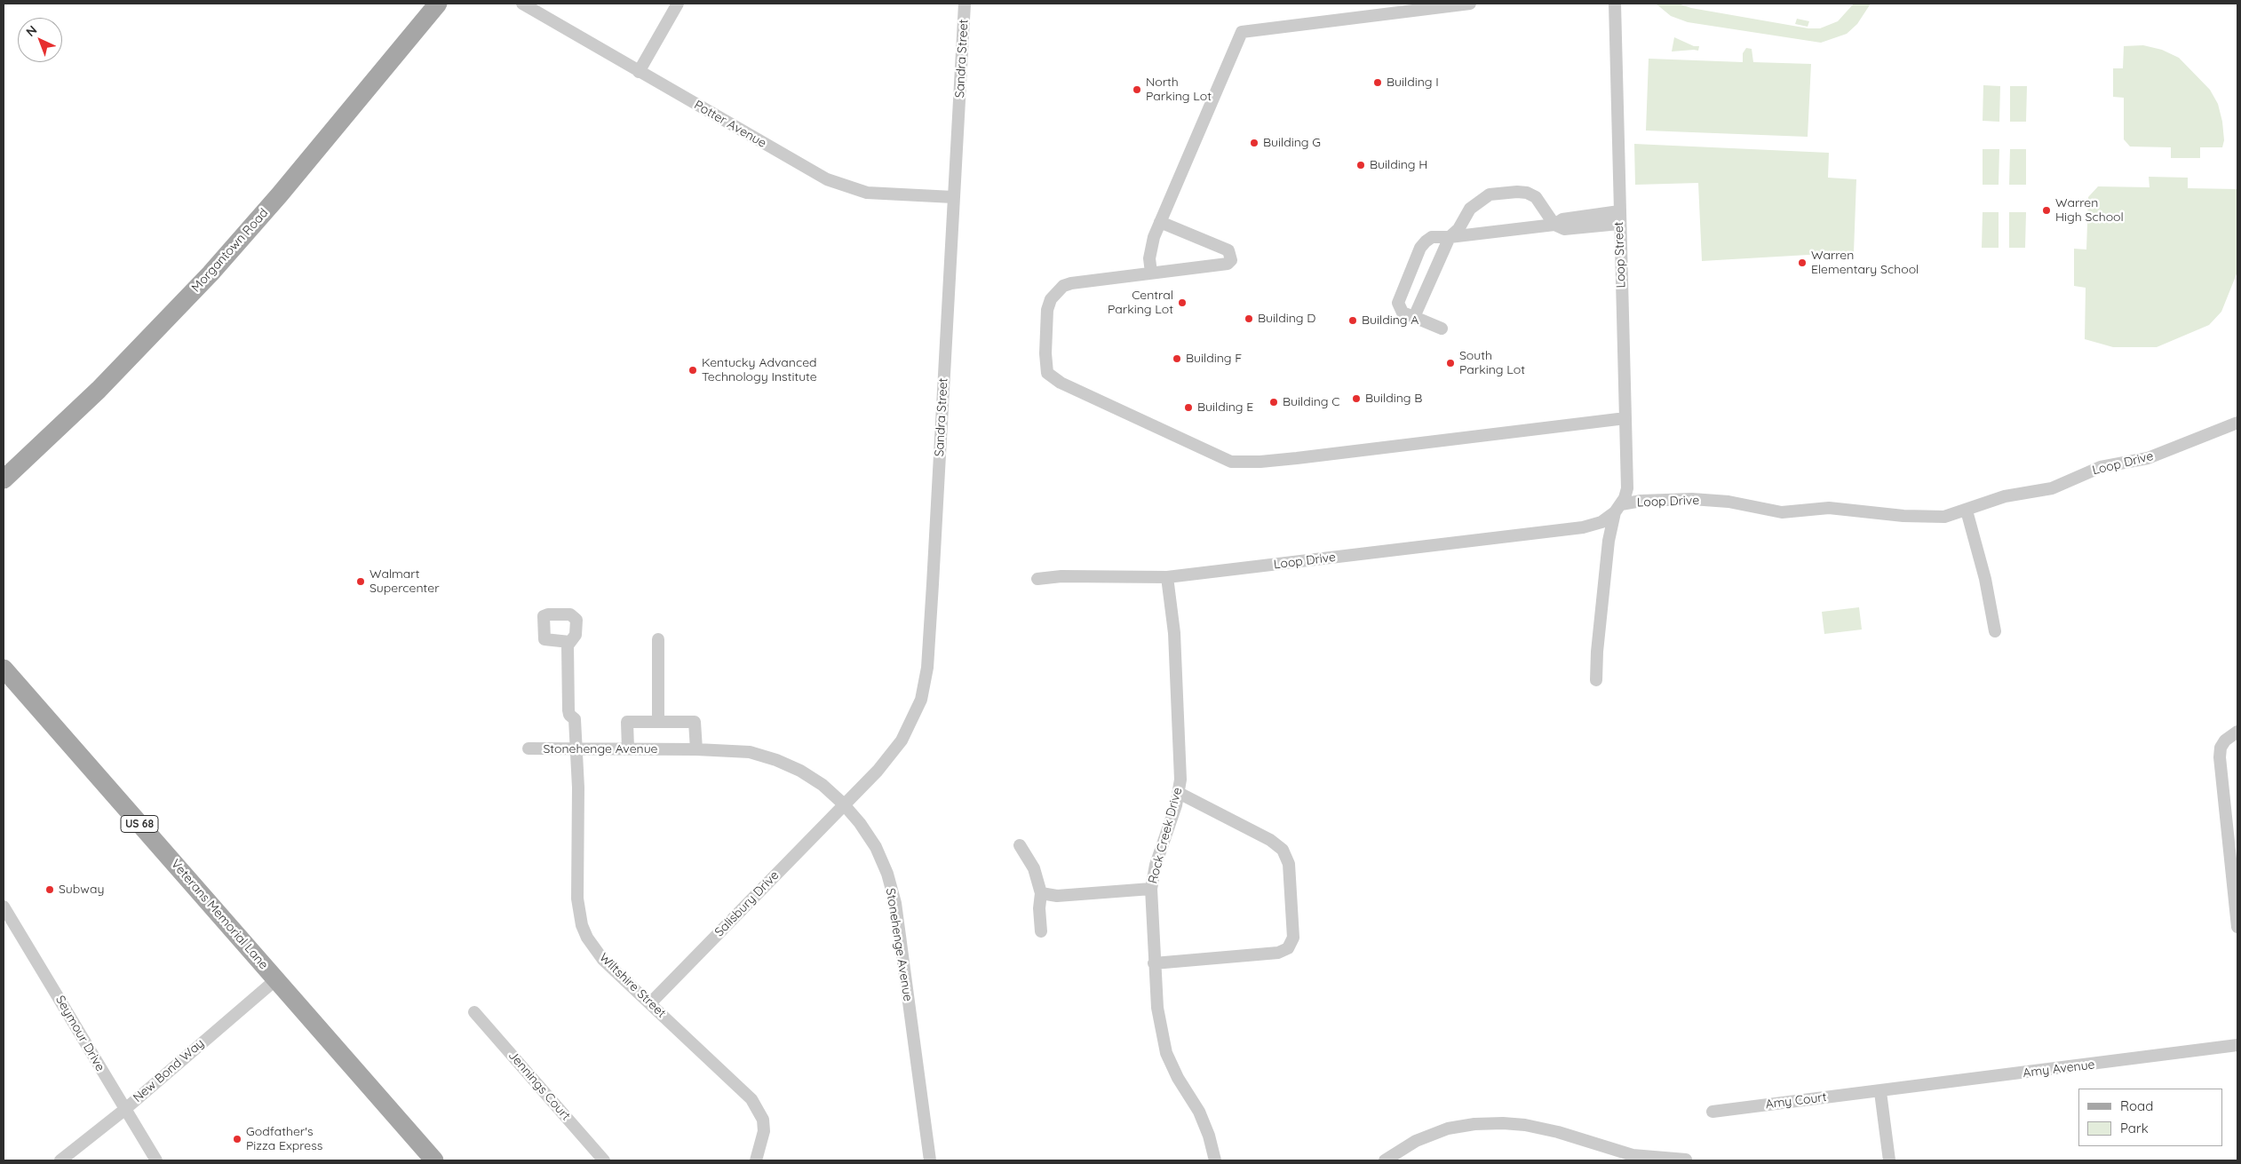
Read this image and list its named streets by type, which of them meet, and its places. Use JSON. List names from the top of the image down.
{
  "streets": {
    "main road": ["Morgantown Road", "US 68", "Veterans Memorial Lane"],
    "street": [
      "Sandra Street",
      "Potter Avenue",
      "Loop Street",
      "Loop Drive",
      "Stonehenge Avenue",
      "Rock Creek Drive",
      "Salisbury Drive",
      "Wiltshire Street",
      "Seymour Drive",
      "Amy Avenue",
      "New Bond Way",
      "Jennings Court",
      "Amy Court"
    ]
  },
  "crossings": [
    ["Sandra Street", "Potter Avenue"],
    ["Sandra Street", "Stonehenge Avenue"],
    ["Sandra Street", "Salisbury Drive"],
    ["Loop Street", "Loop Drive"],
    ["Loop Drive", "Rock Creek Drive"],
    ["Stonehenge Avenue", "Salisbury Drive"],
    ["Stonehenge Avenue", "Wiltshire Street"],
    ["Salisbury Drive", "Wiltshire Street"],
    ["Veterans Memorial Lane", "New Bond Way"],
    ["Seymour Drive", "New Bond Way"],
    ["Amy Avenue", "Amy Court"]
  ],
  "places": [
    "Building I",
    "North Parking Lot",
    "Building G",
    "Building H",
    "Warren High School",
    "Warren Elementary School",
    "Central Parking Lot",
    "Building D",
    "Building A",
    "Building F",
    "South Parking Lot",
    "Kentucky Advanced Technology Institute",
    "Building B",
    "Building C",
    "Building E",
    "Walmart Supercenter",
    "Subway",
    "Godfather's Pizza Express"
  ],
  "legend": ["Road", "Park"],
  "north": "top left"
}
